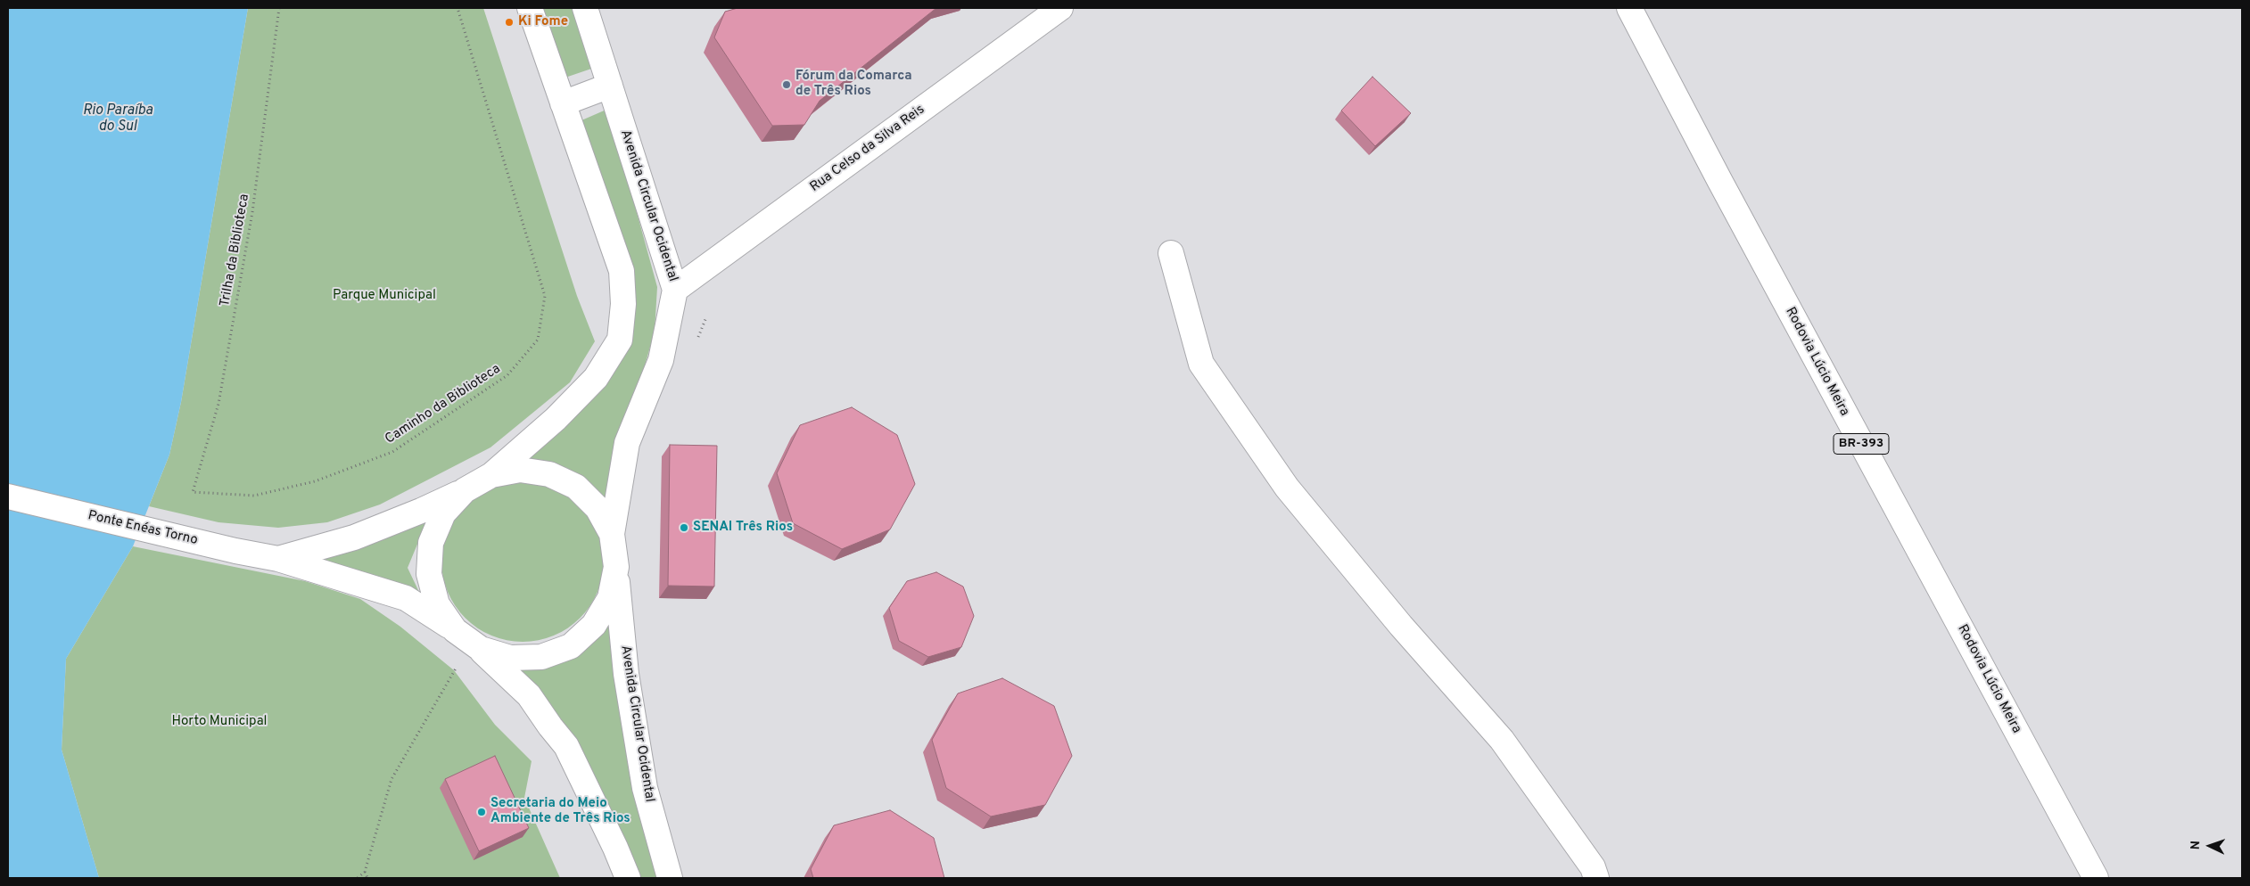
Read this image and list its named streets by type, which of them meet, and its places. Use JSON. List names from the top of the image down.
{
  "streets": {
    "main road": [
      "Rua Celso da Silva Reis",
      "Avenida Circular Ocidental",
      "Rodovia Lúcio Meira",
      "BR-393",
      "Ponte Enéas Torno"
    ],
    "path": ["Trilha da Biblioteca", "Caminho da Biblioteca"]
  },
  "crossings": [
    ["Rua Celso da Silva Reis", "Avenida Circular Ocidental"],
    ["Trilha da Biblioteca", "Caminho da Biblioteca"]
  ],
  "water": ["Rio Paraíba do Sul"],
  "parks": ["Parque Municipal", "Horto Municipal"],
  "places": [
    "Ki Fome",
    "Fórum da Comarca de Três Rios",
    "SENAI Três Rios",
    "Secretaria do Meio Ambiente de Três Rios"
  ],
  "north": "left"
}
